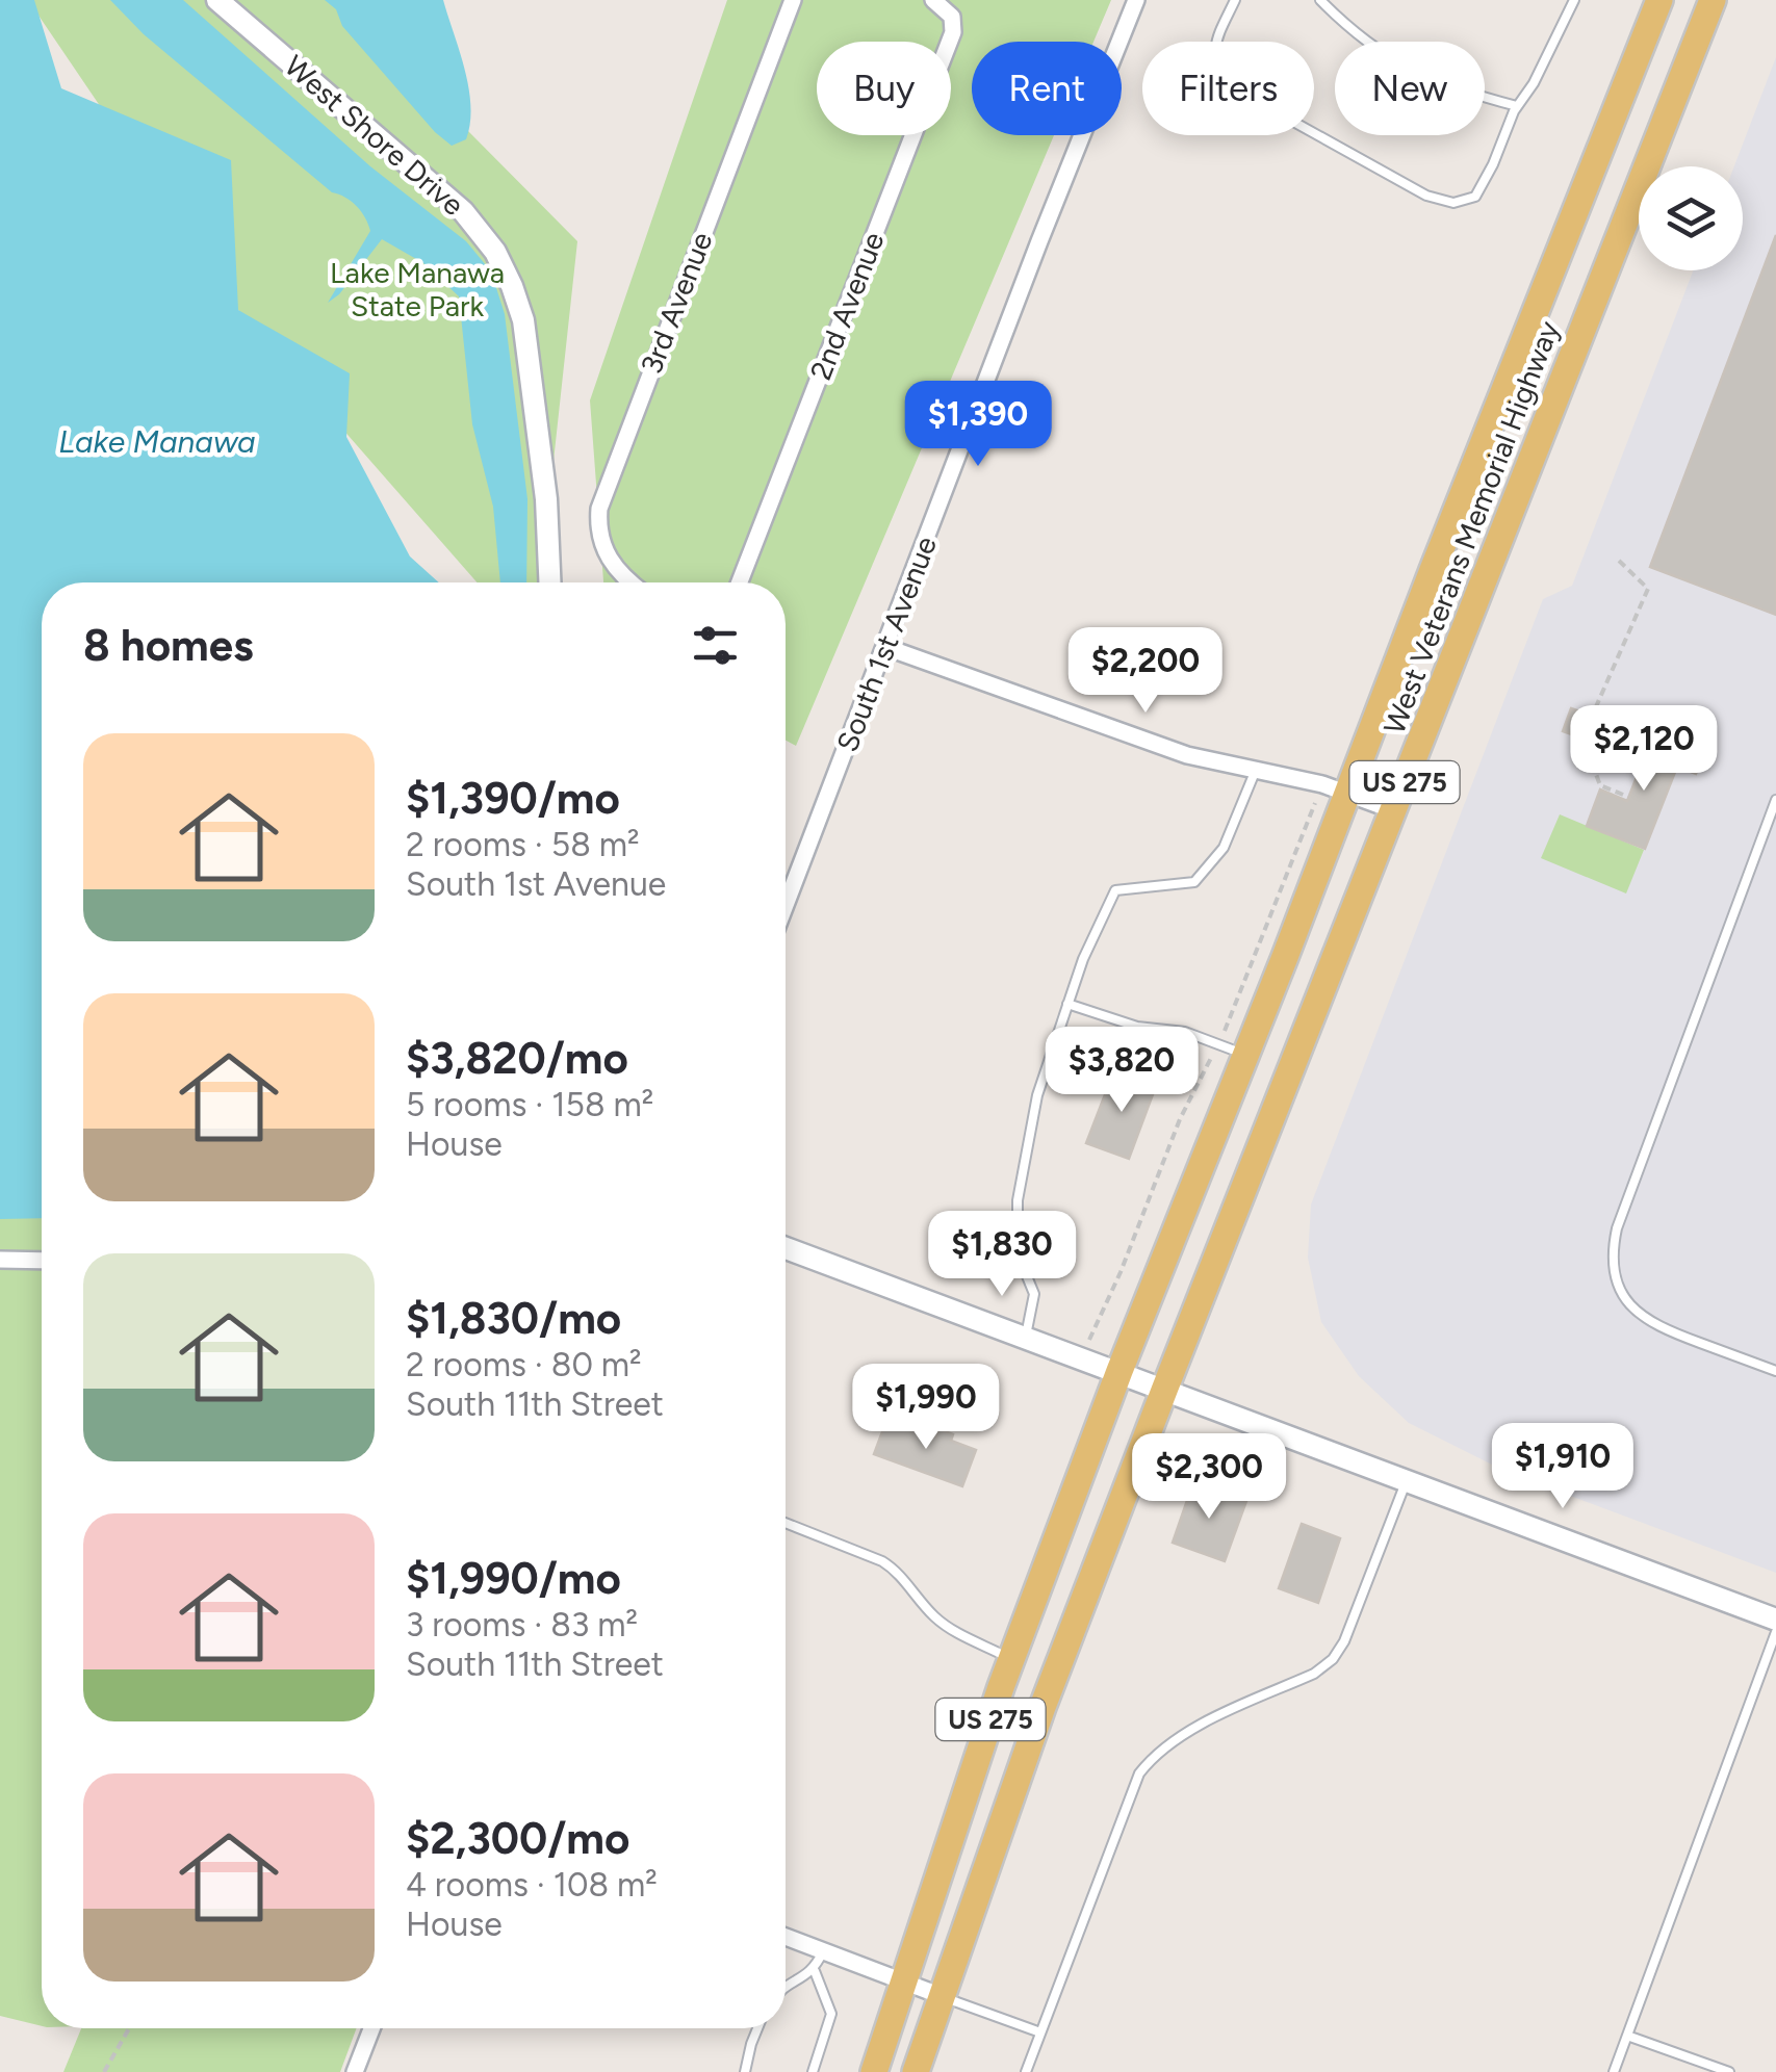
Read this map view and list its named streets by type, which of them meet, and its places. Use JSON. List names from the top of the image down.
{
  "streets": {
    "main road": ["West Veterans Memorial Highway", "US 275"],
    "street": [
      "West Shore Drive",
      "3rd Avenue",
      "2nd Avenue",
      "South 1st Avenue"
    ]
  },
  "water": ["Lake Manawa"],
  "parks": ["Lake Manawa State Park"],
  "page": {
    "chip": [
      "Buy",
      "Rent",
      "Filters",
      "New"
    ],
    "price": [
      "$1,390",
      "$2,200",
      "$2,120",
      "$3,820",
      "$1,830",
      "$1,990",
      "$1,910",
      "$2,300"
    ],
    "heading": "8 homes",
    "list": [
      {
        "name": "$1,390/mo",
        "note": "2 rooms · 58 m² · South 1st Avenue"
      },
      {
        "name": "$3,820/mo",
        "note": "5 rooms · 158 m² · House"
      },
      {
        "name": "$1,830/mo",
        "note": "2 rooms · 80 m² · South 11th Street"
      },
      {
        "name": "$1,990/mo",
        "note": "3 rooms · 83 m² · South 11th Street"
      },
      {
        "name": "$2,300/mo",
        "note": "4 rooms · 108 m² · House"
      }
    ]
  }
}
